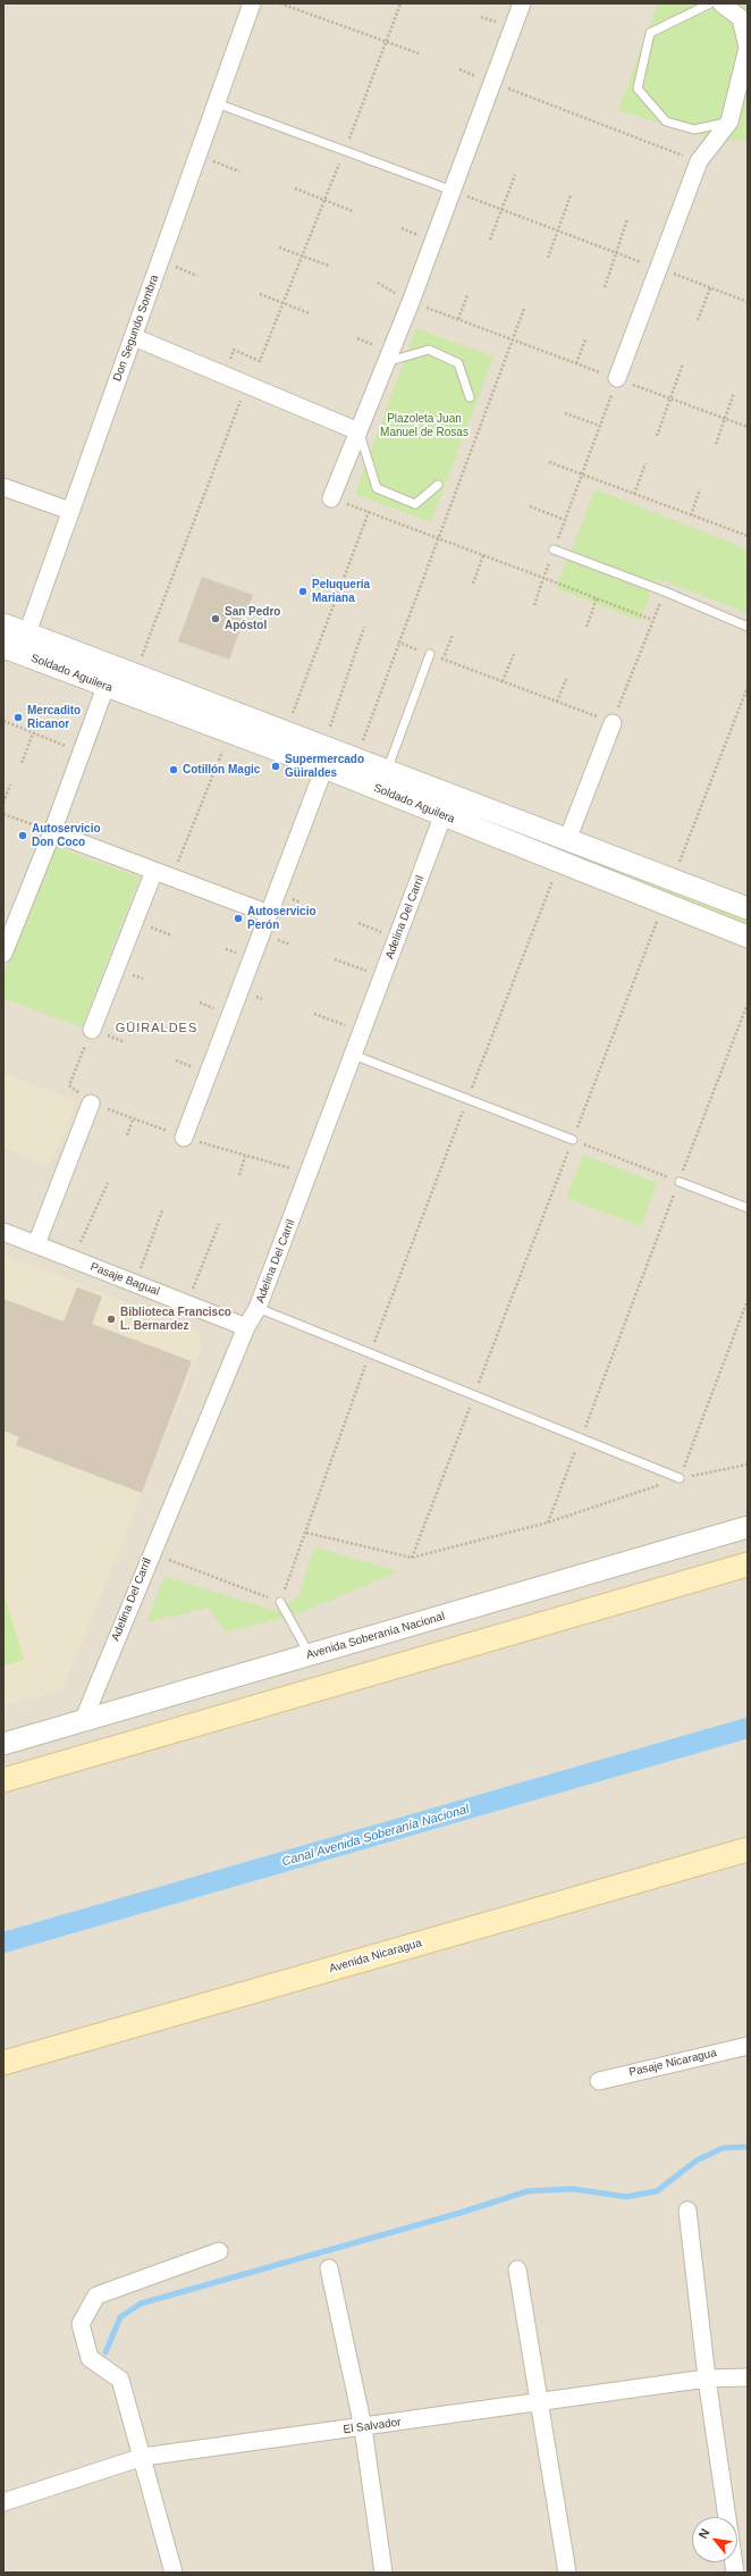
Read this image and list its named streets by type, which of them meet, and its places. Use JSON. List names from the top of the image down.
{
  "streets": {
    "main road": ["Avenida Nicaragua"],
    "street": [
      "Don Segundo Sombra",
      "Soldado Aguilera",
      "Adelina Del Carril",
      "Pasaje Bagual",
      "Avenida Soberanía Nacional",
      "Pasaje Nicaragua",
      "El Salvador"
    ]
  },
  "crossings": [
    ["Don Segundo Sombra", "Soldado Aguilera"],
    ["Soldado Aguilera", "Adelina Del Carril"],
    ["Adelina Del Carril", "Pasaje Bagual"],
    ["Adelina Del Carril", "Avenida Soberanía Nacional"]
  ],
  "districts": ["GÜIRALDES"],
  "water": ["Canal Avenida Soberanía Nacional"],
  "parks": ["Plazoleta Juan Manuel de Rosas"],
  "places": [
    "Peluquería Mariana",
    "San Pedro Apóstol",
    "Mercadito Ricanor",
    "Supermercado Güiraldes",
    "Cotillón Magic",
    "Autoservicio Don Coco",
    "Autoservicio Perón",
    "Biblioteca Francisco L. Bernardez"
  ],
  "north": "top left"
}
